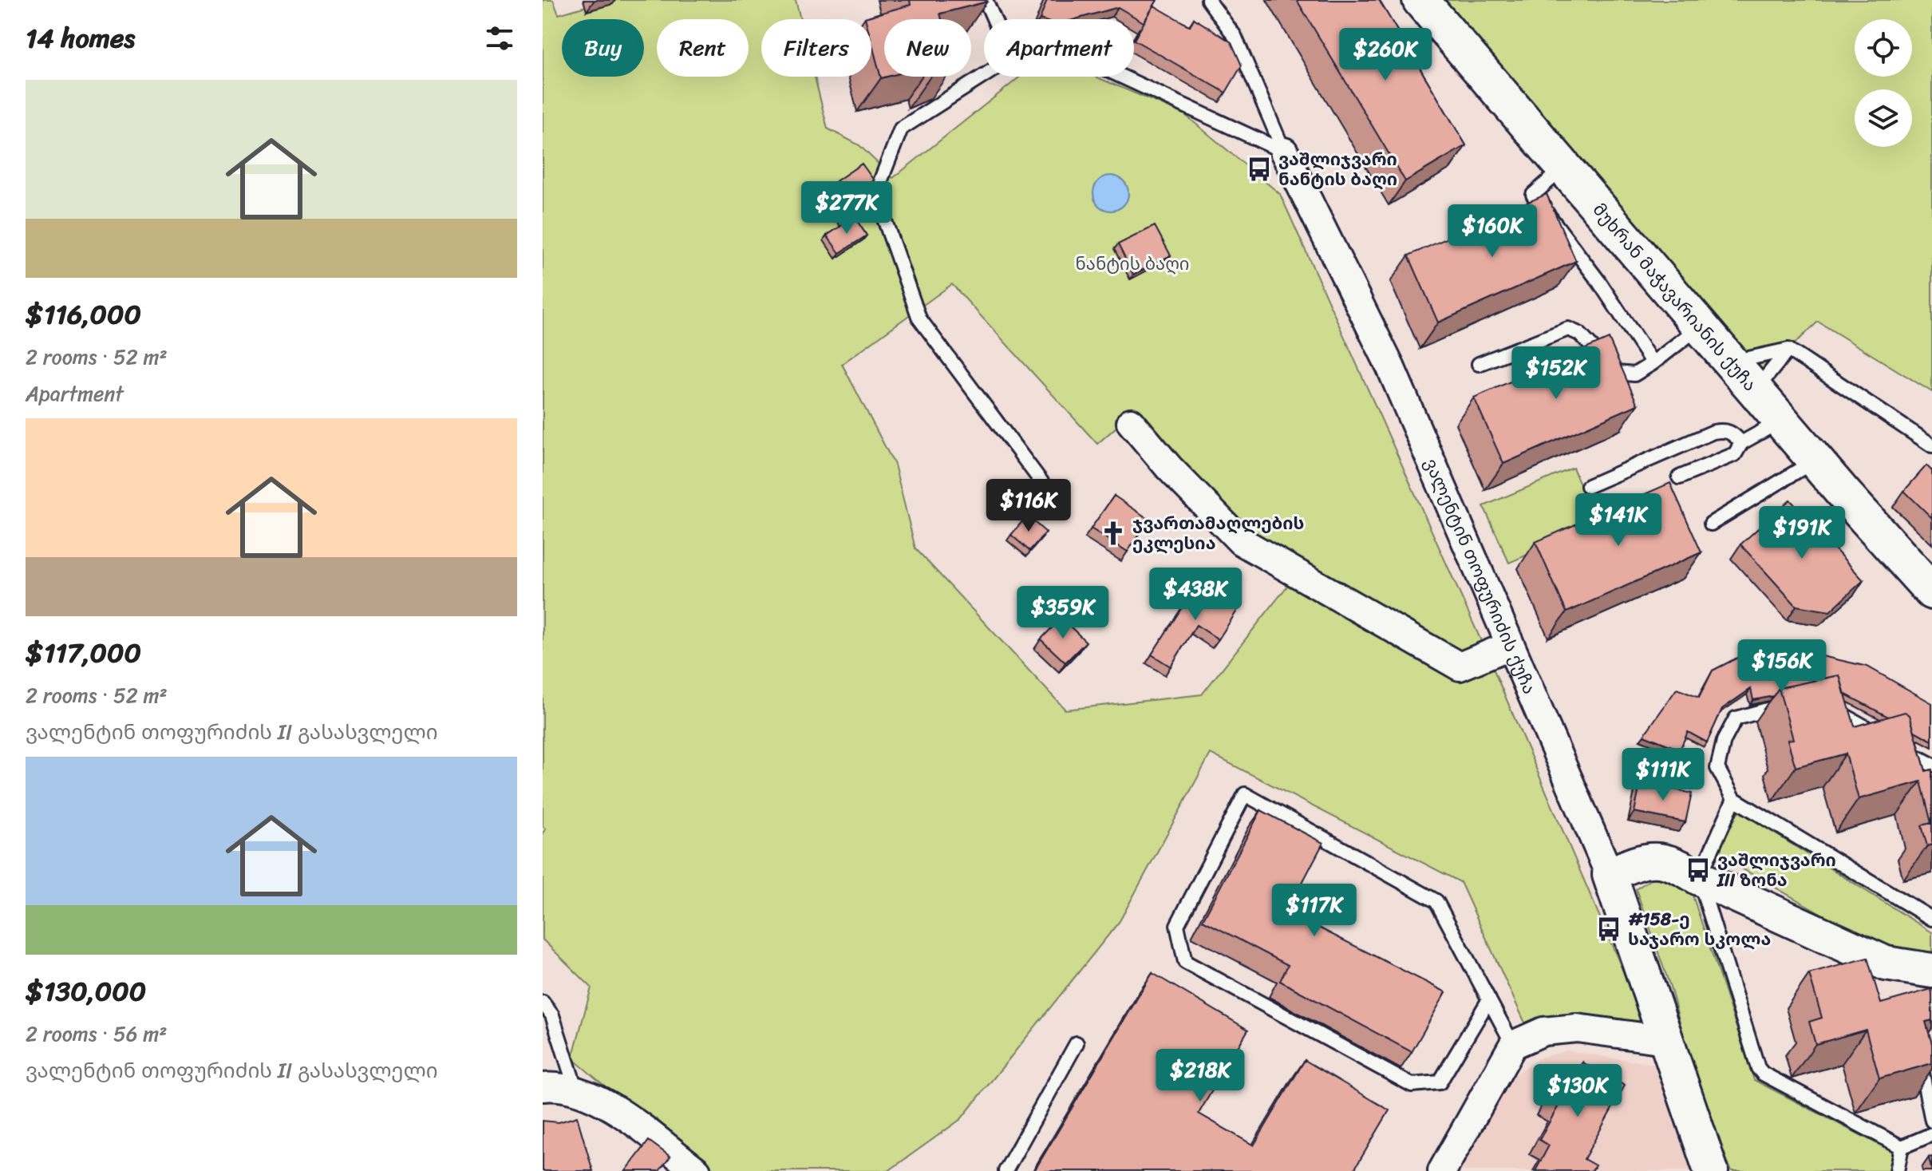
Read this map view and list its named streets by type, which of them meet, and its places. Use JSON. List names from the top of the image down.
{
  "streets": {
    "main road": ["მუხრან მაჭავარიანის ქუჩა"],
    "street": ["ვალენტინ თოფურიძის ქუჩა"]
  },
  "parks": ["ნანტის ბაღი"],
  "places": {
    "bus stop": ["ვაშლიჯვარი ნანტის ბაღი", "ვაშლიჯვარი III ზონა", "#158-ე საჯარო სკოლა"],
    "church": ["ჯვართამაღლების ეკლესია"]
  },
  "page": {
    "heading": "14 homes",
    "chip": [
      "Buy",
      "Rent",
      "Filters",
      "New",
      "Apartment"
    ],
    "price": [
      "$260K",
      "$277K",
      "$160K",
      "$152K",
      "$116K",
      "$141K",
      "$191K",
      "$438K",
      "$359K",
      "$156K",
      "$111K",
      "$117K",
      "$218K",
      "$130K"
    ],
    "list": [
      {
        "name": "$116,000",
        "note": "2 rooms · 52 m² · Apartment"
      },
      {
        "name": "$117,000",
        "note": "2 rooms · 52 m² · ვალენტინ თოფურიძის II გასასვლელი"
      },
      {
        "name": "$130,000",
        "note": "2 rooms · 56 m² · ვალენტინ თოფურიძის II გასასვლელი"
      }
    ]
  }
}
